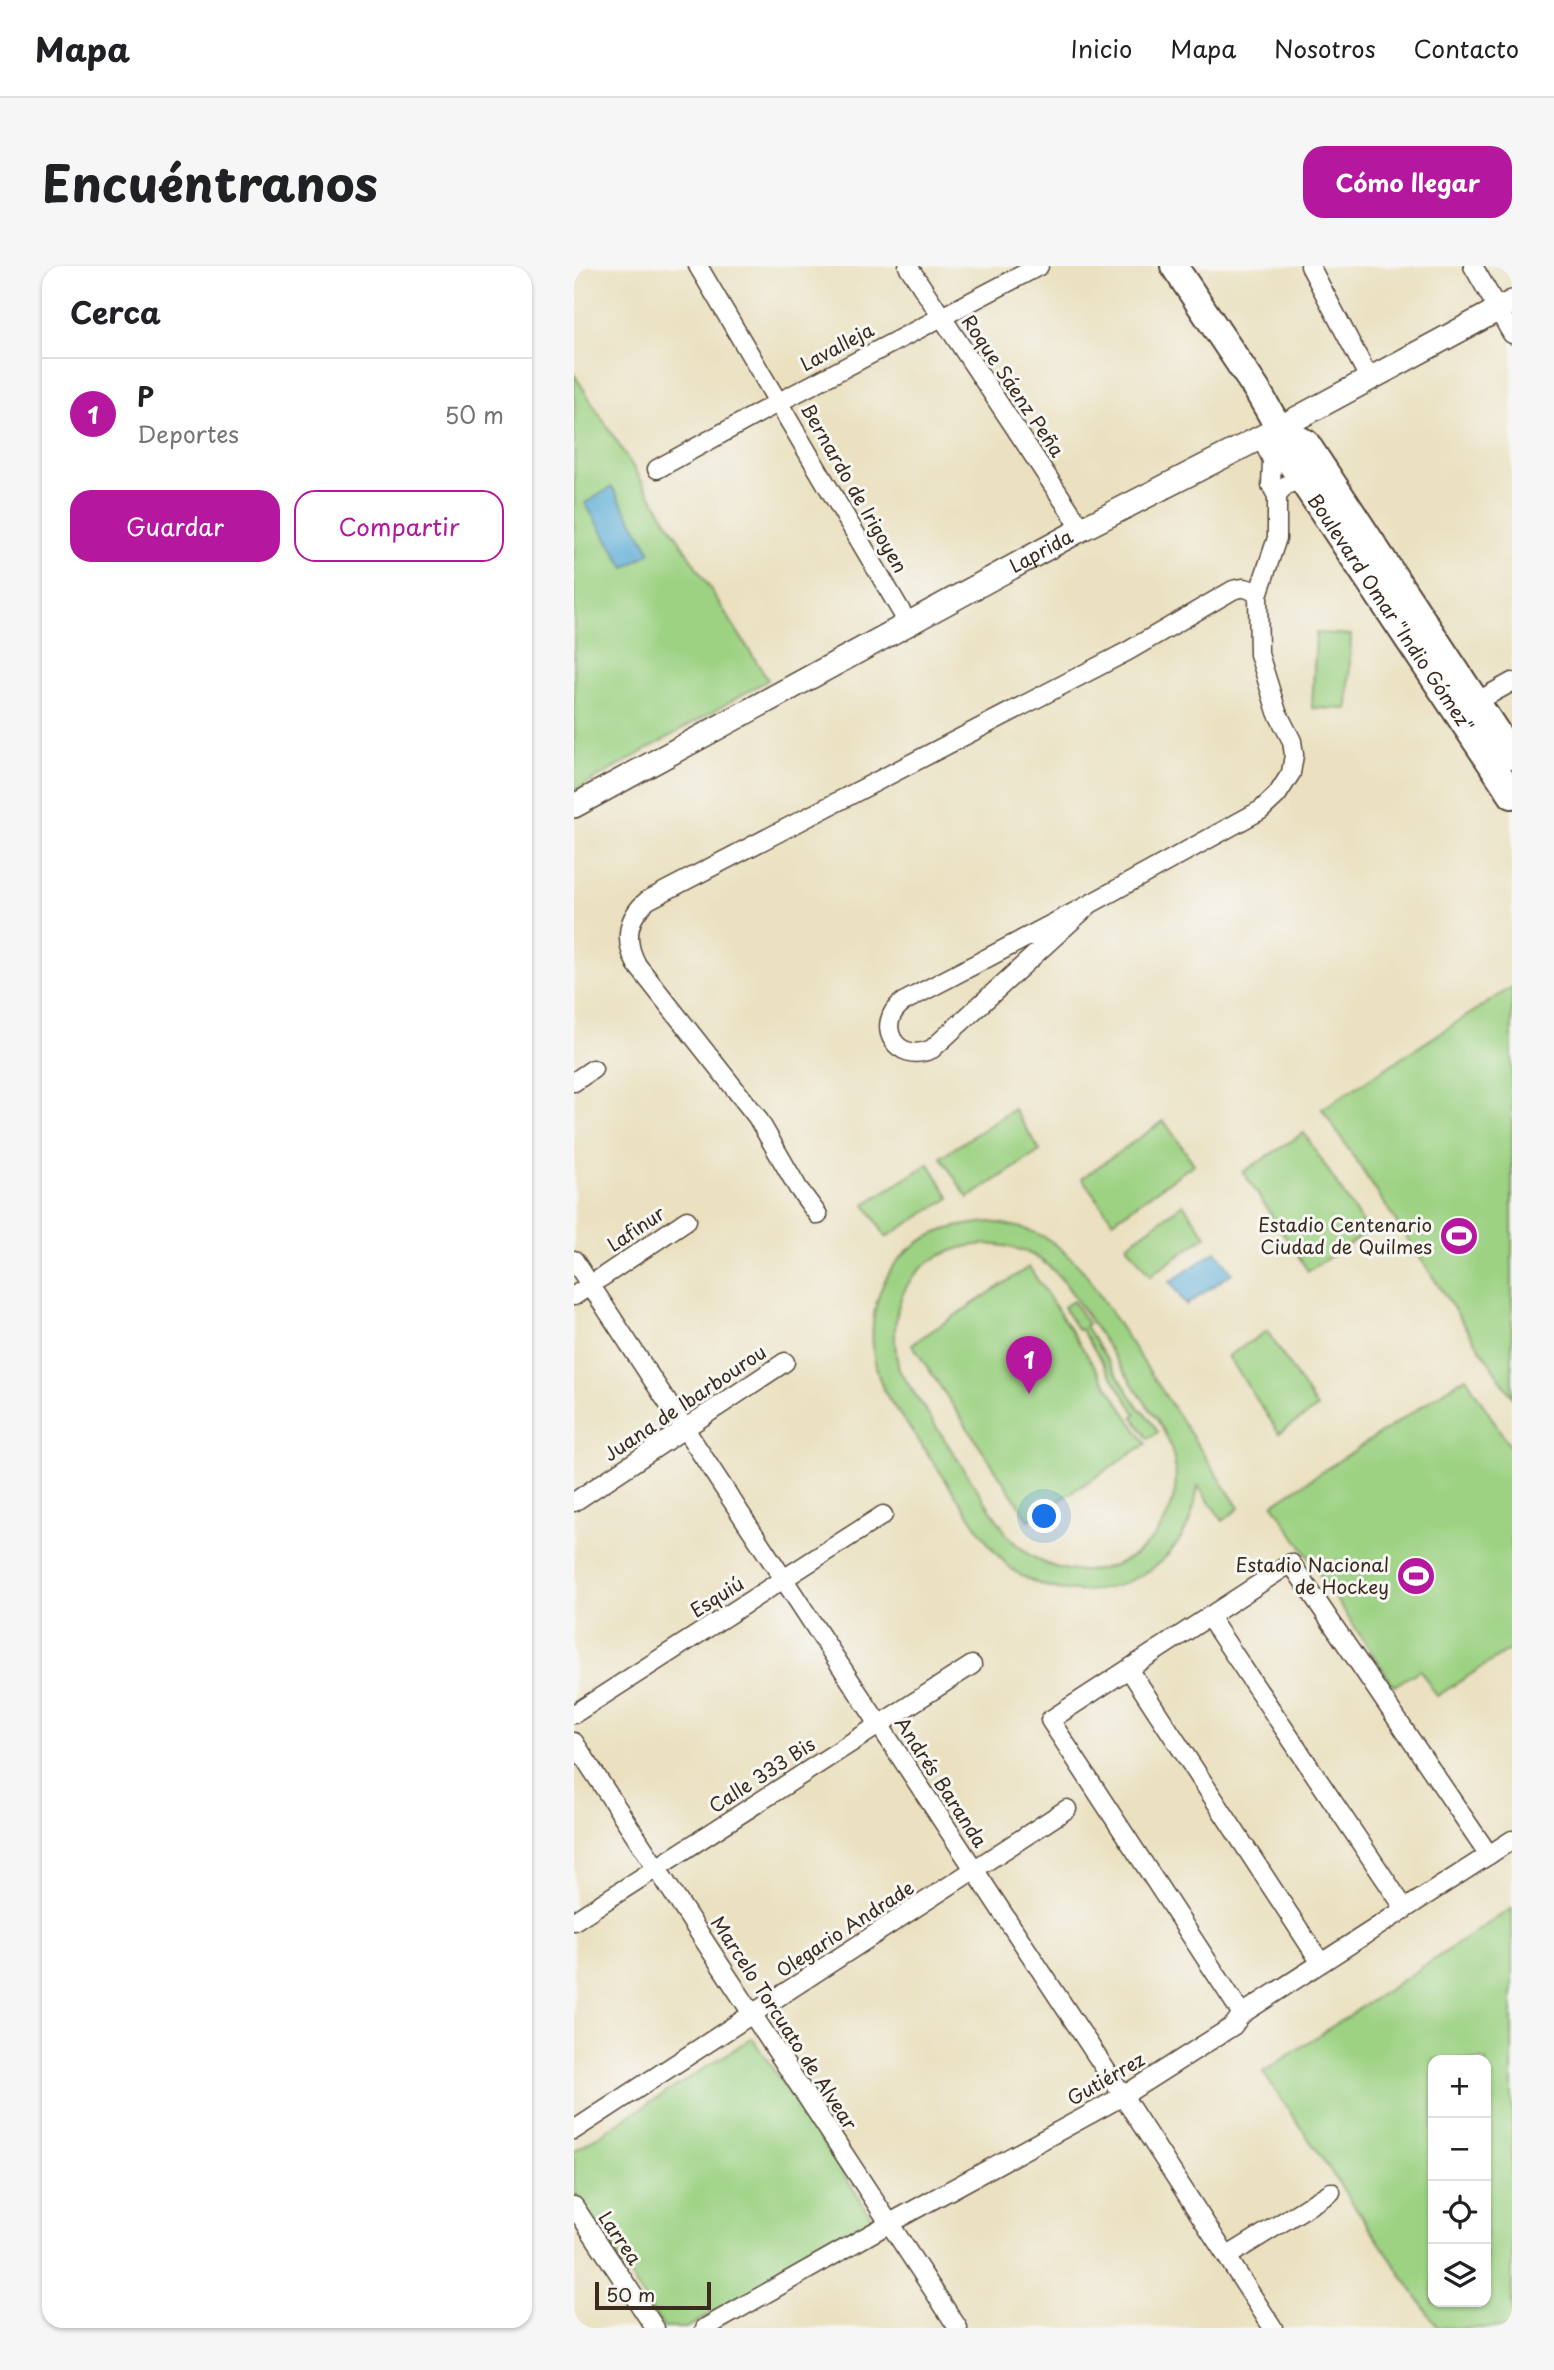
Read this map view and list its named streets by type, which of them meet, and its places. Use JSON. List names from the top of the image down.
{
  "streets": {
    "main road": ["Boulevard Omar \"Indio Gómez\""],
    "street": [
      "Lavalleja",
      "Roque Sáenz Peña",
      "Bernardo de Irigoyen",
      "Laprida",
      "Lafinur",
      "Juana de Ibarbourou",
      "Esquiú",
      "Calle 333 Bis",
      "Andrés Baranda",
      "Olegario Andrade",
      "Marcelo Torcuato de Alvear",
      "Gutiérrez",
      "Larrea"
    ]
  },
  "crossings": [
    ["Lavalleja", "Roque Sáenz Peña"],
    ["Lavalleja", "Bernardo de Irigoyen"],
    ["Roque Sáenz Peña", "Laprida"],
    ["Bernardo de Irigoyen", "Laprida"],
    ["Laprida", "Boulevard Omar \"Indio Gómez\""],
    ["Lafinur", "Andrés Baranda"],
    ["Juana de Ibarbourou", "Andrés Baranda"],
    ["Esquiú", "Andrés Baranda"],
    ["Calle 333 Bis", "Andrés Baranda"],
    ["Calle 333 Bis", "Marcelo Torcuato de Alvear"],
    ["Andrés Baranda", "Olegario Andrade"],
    ["Andrés Baranda", "Gutiérrez"],
    ["Olegario Andrade", "Marcelo Torcuato de Alvear"],
    ["Marcelo Torcuato de Alvear", "Gutiérrez"]
  ],
  "places": {
    "sports": ["Estadio Centenario Ciudad de Quilmes", "Estadio Nacional de Hockey"]
  },
  "scale_bar": "50 m",
  "page": {
    "header": "Mapa",
    "nav": [
      "Inicio",
      "Mapa",
      "Nosotros",
      "Contacto"
    ],
    "title": "Encuéntranos",
    "buttons": [
      "Cómo llegar",
      ["Guardar", "Compartir"]
    ],
    "heading": "Cerca",
    "list": [
      {
        "mark": "1",
        "name": "P",
        "note": "Deportes",
        "value": "50 m"
      }
    ],
    "pins": "1",
    "map_buttons": ["+", "−"],
    "scale": "50 m"
  }
}
